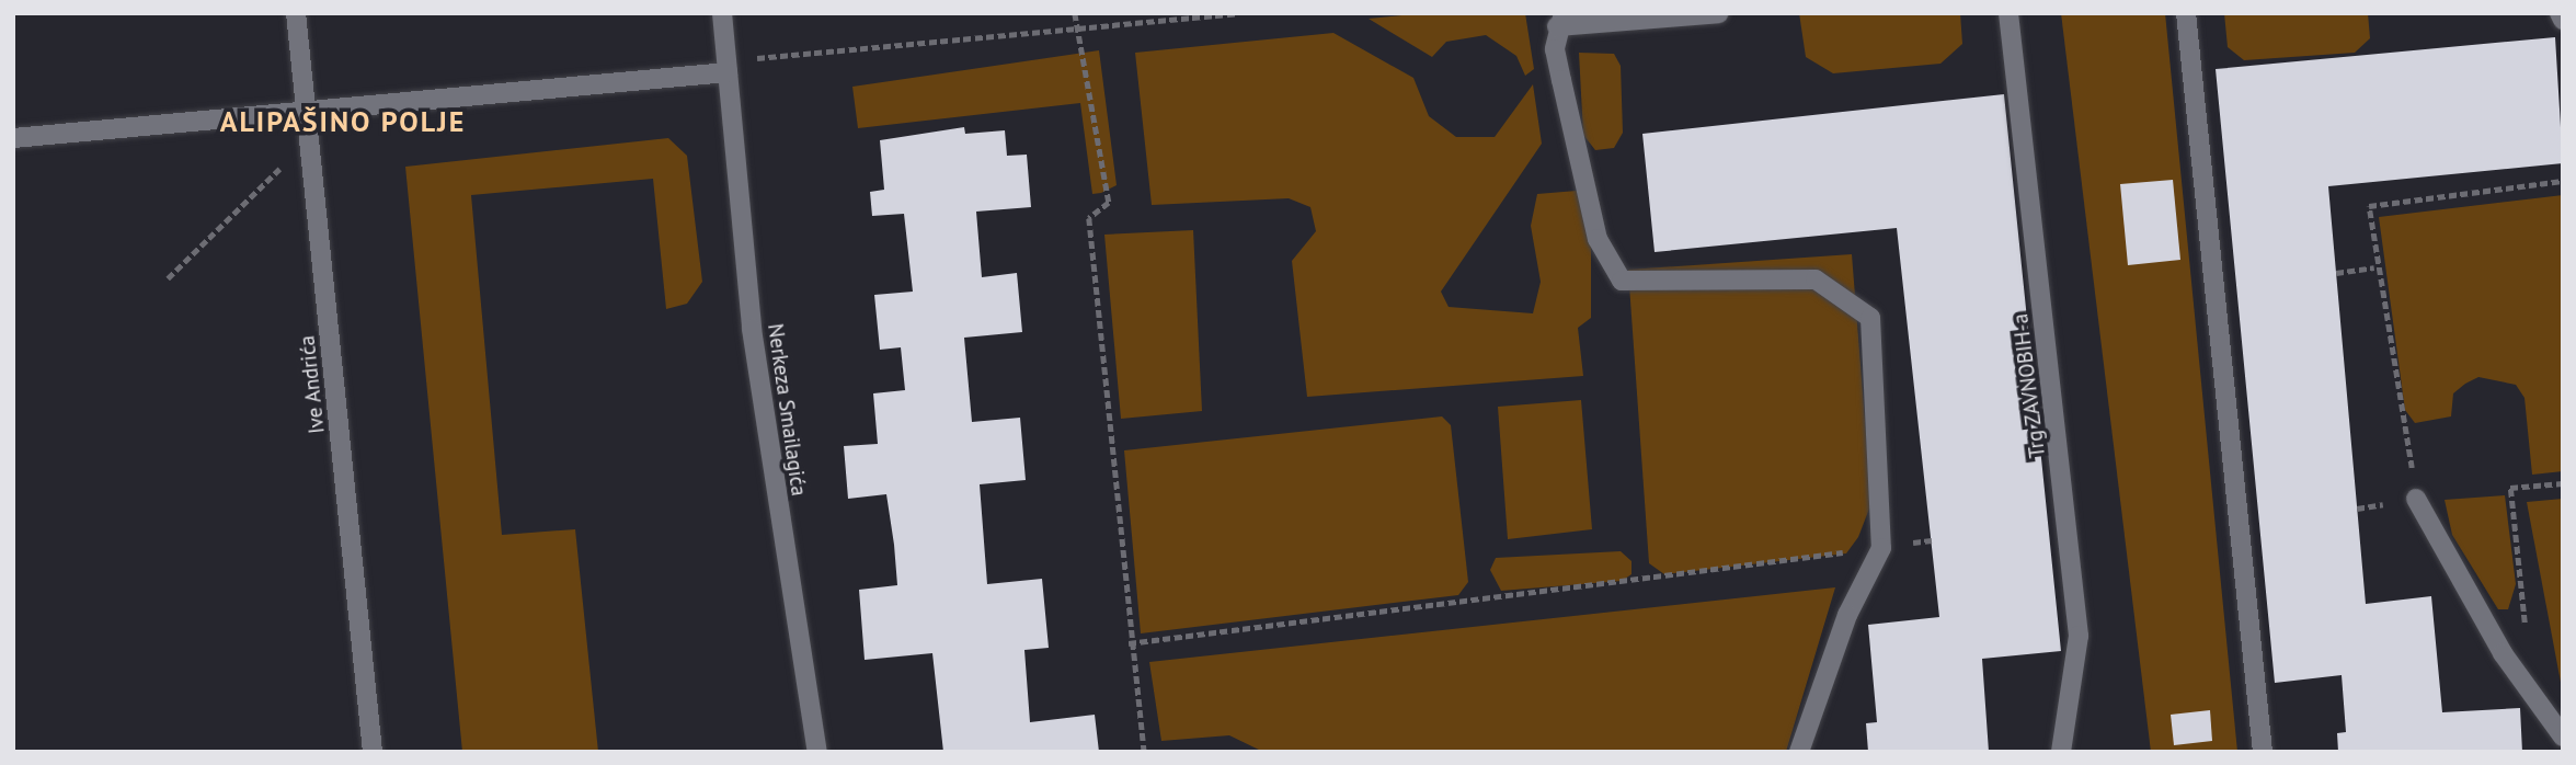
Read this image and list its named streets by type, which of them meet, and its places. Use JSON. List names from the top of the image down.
{
  "streets": {
    "street": ["Ive Andrića", "Trg ZAVNOBIH-a", "Nerkeza Smailagića"]
  },
  "districts": ["ALIPAŠINO POLJE"]
}
